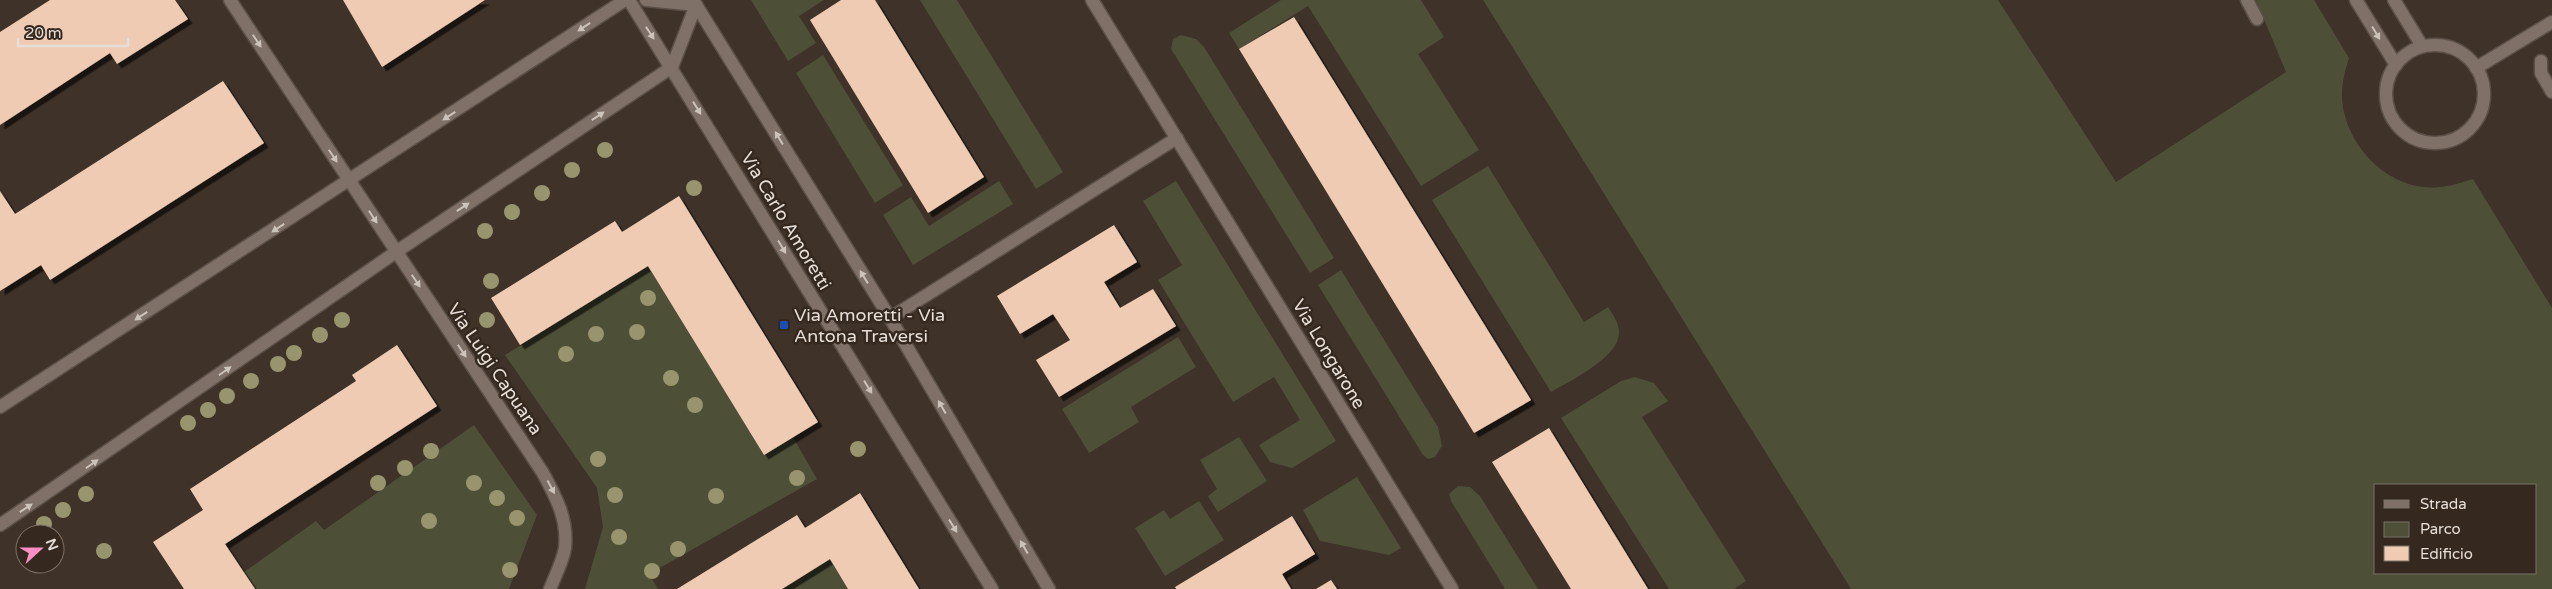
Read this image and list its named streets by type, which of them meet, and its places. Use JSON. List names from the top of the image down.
{
  "streets": {
    "street": ["Via Carlo Amoretti", "Via Longarone", "Via Luigi Capuana"]
  },
  "one_way": ["Via Luigi Capuana"],
  "places": {
    "transit": ["Via Amoretti - Via Antona Traversi"]
  },
  "legend": ["Strada", "Parco", "Edificio"],
  "scale_bar": "20 m",
  "north": "right"
}
